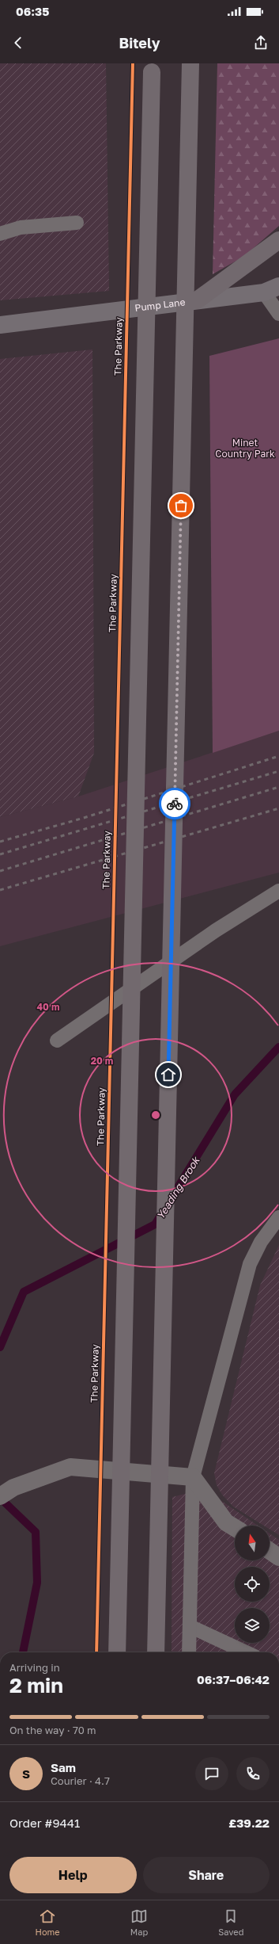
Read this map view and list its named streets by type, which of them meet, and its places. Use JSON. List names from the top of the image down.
{
  "streets": {
    "street": ["Pump Lane"],
    "cycle path": ["The Parkway"]
  },
  "water": ["Yeading Brook"],
  "parks": ["Minet Country Park"],
  "north": "top",
  "page": {
    "status": "06:35",
    "header": "Bitely",
    "heading": ["2 min", "Arriving in", "06:37–06:42"],
    "panel": [
      "Sam",
      "Courier · 4.7",
      "Order #9441",
      "£39.22"
    ],
    "bar": "On the way · 70 m",
    "round": "S",
    "buttons": ["Help", "Share"],
    "tabs": ["Home", "Map", "Saved"]
  },
  "rings": ["40 m", "20 m"]
}
